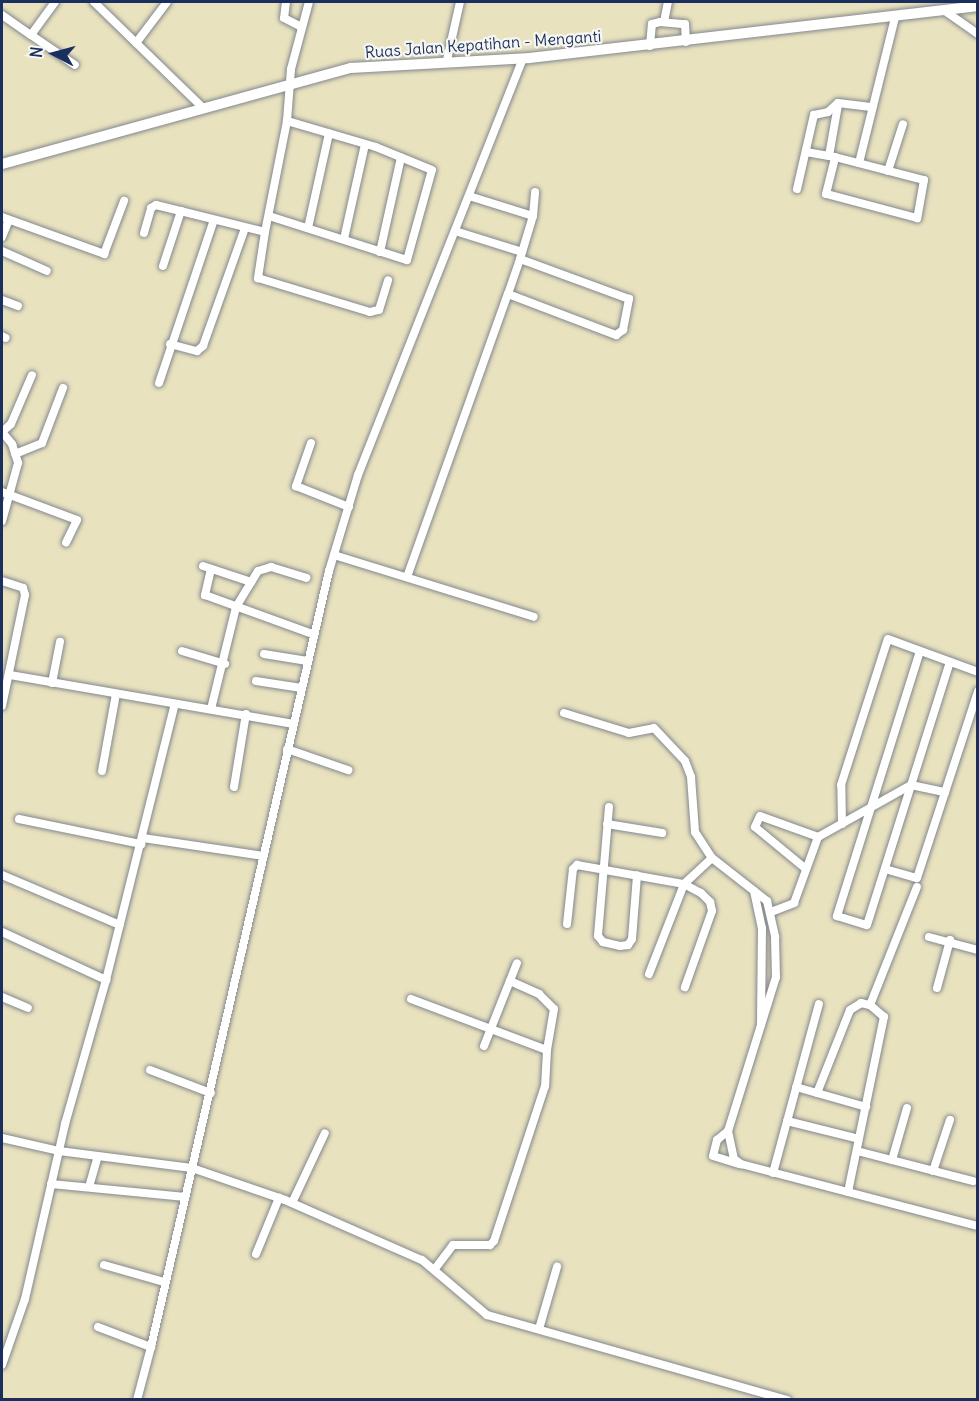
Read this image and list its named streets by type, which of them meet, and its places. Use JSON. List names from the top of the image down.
{
  "streets": {
    "main road": ["Ruas Jalan Kepatihan - Menganti"]
  },
  "north": "left"
}
